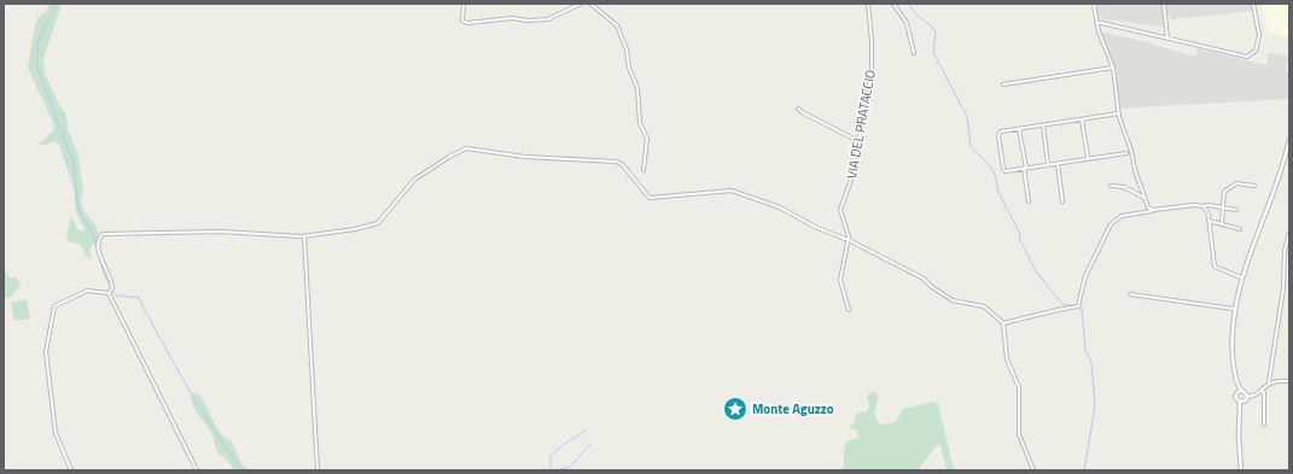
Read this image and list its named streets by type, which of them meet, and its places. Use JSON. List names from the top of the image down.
{
  "streets": {
    "street": ["VIA DEL PRATACCIO"]
  },
  "places": {
    "place": ["Monte Aguzzo"]
  }
}
